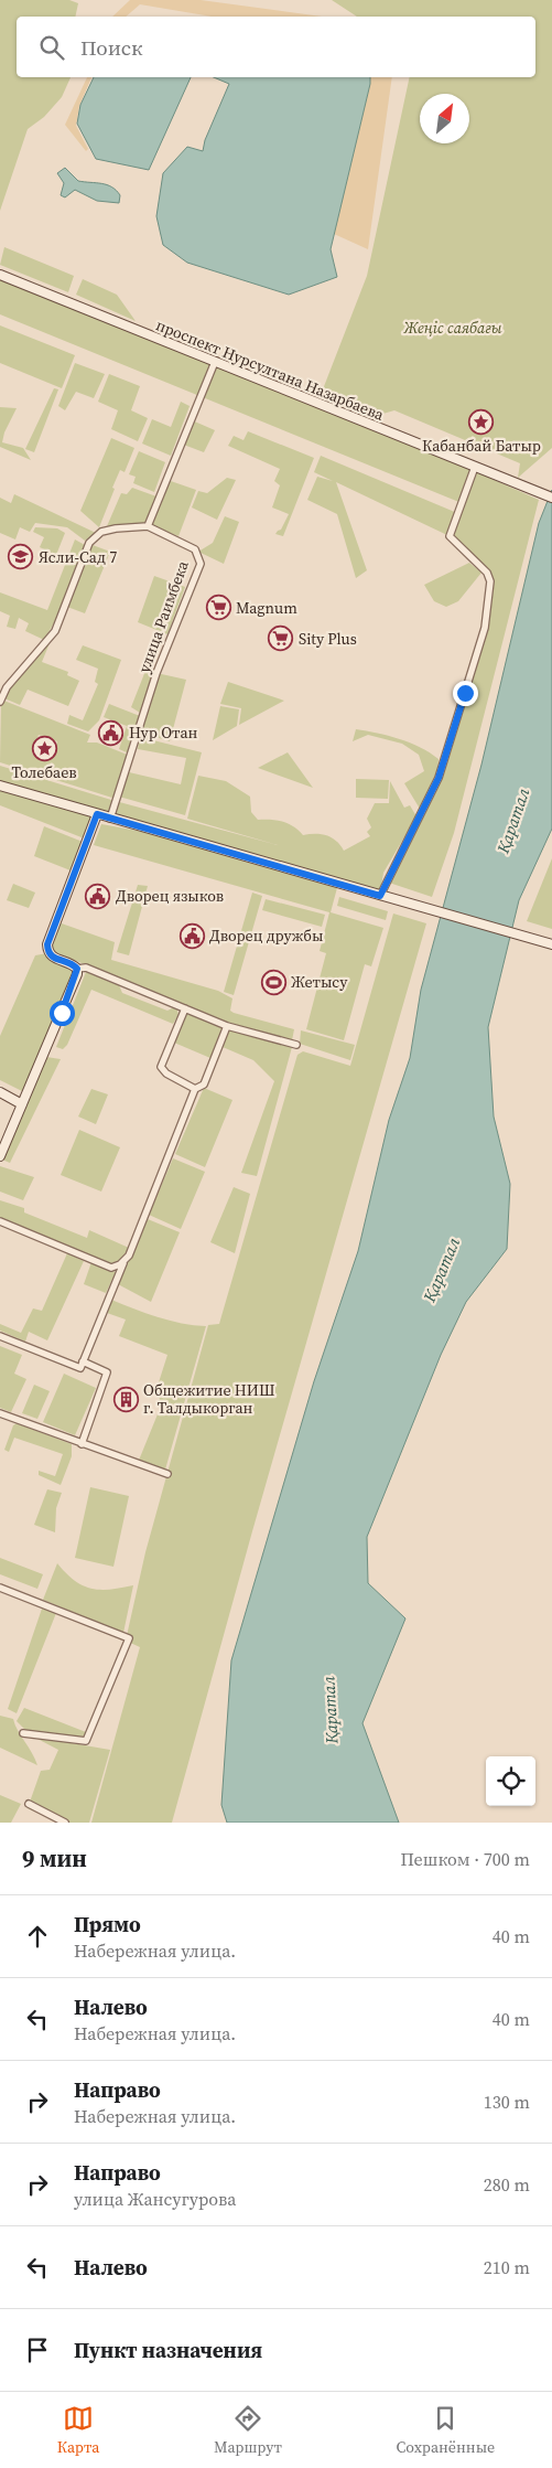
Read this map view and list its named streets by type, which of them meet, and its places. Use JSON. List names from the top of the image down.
{
  "streets": {
    "main road": ["проспект Нурсултана Назарбаева"],
    "street": ["улица Раимбека"]
  },
  "water": ["Қаратал"],
  "parks": ["Жеңіс саябағы"],
  "places": {
    "place": ["Кабанбай Батыр", "Толебаев"],
    "school or university": ["Ясли-Сад 7"],
    "supermarket": ["Magnum", "Sity Plus"],
    "public building": ["Нур Отан", "Дворец языков", "Дворец дружбы"],
    "sports": ["Жетысу"],
    "building": ["Общежитие НИШ г. Талдыкорган"]
  },
  "north": "top right",
  "page": {
    "search": "Поиск",
    "heading": ["9 мин", "Пешком · 700 m"],
    "list": [
      ["Прямо", "Набережная улица.", "40 m"],
      ["Налево", "Набережная улица.", "40 m"],
      ["Направо", "Набережная улица.", "130 m"],
      ["Направо", "улица Жансугурова", "280 m"],
      ["Налево", "210 m"],
      "Пункт назначения"
    ],
    "nav": ["Карта", "Маршрут", "Сохранённые"]
  }
}
